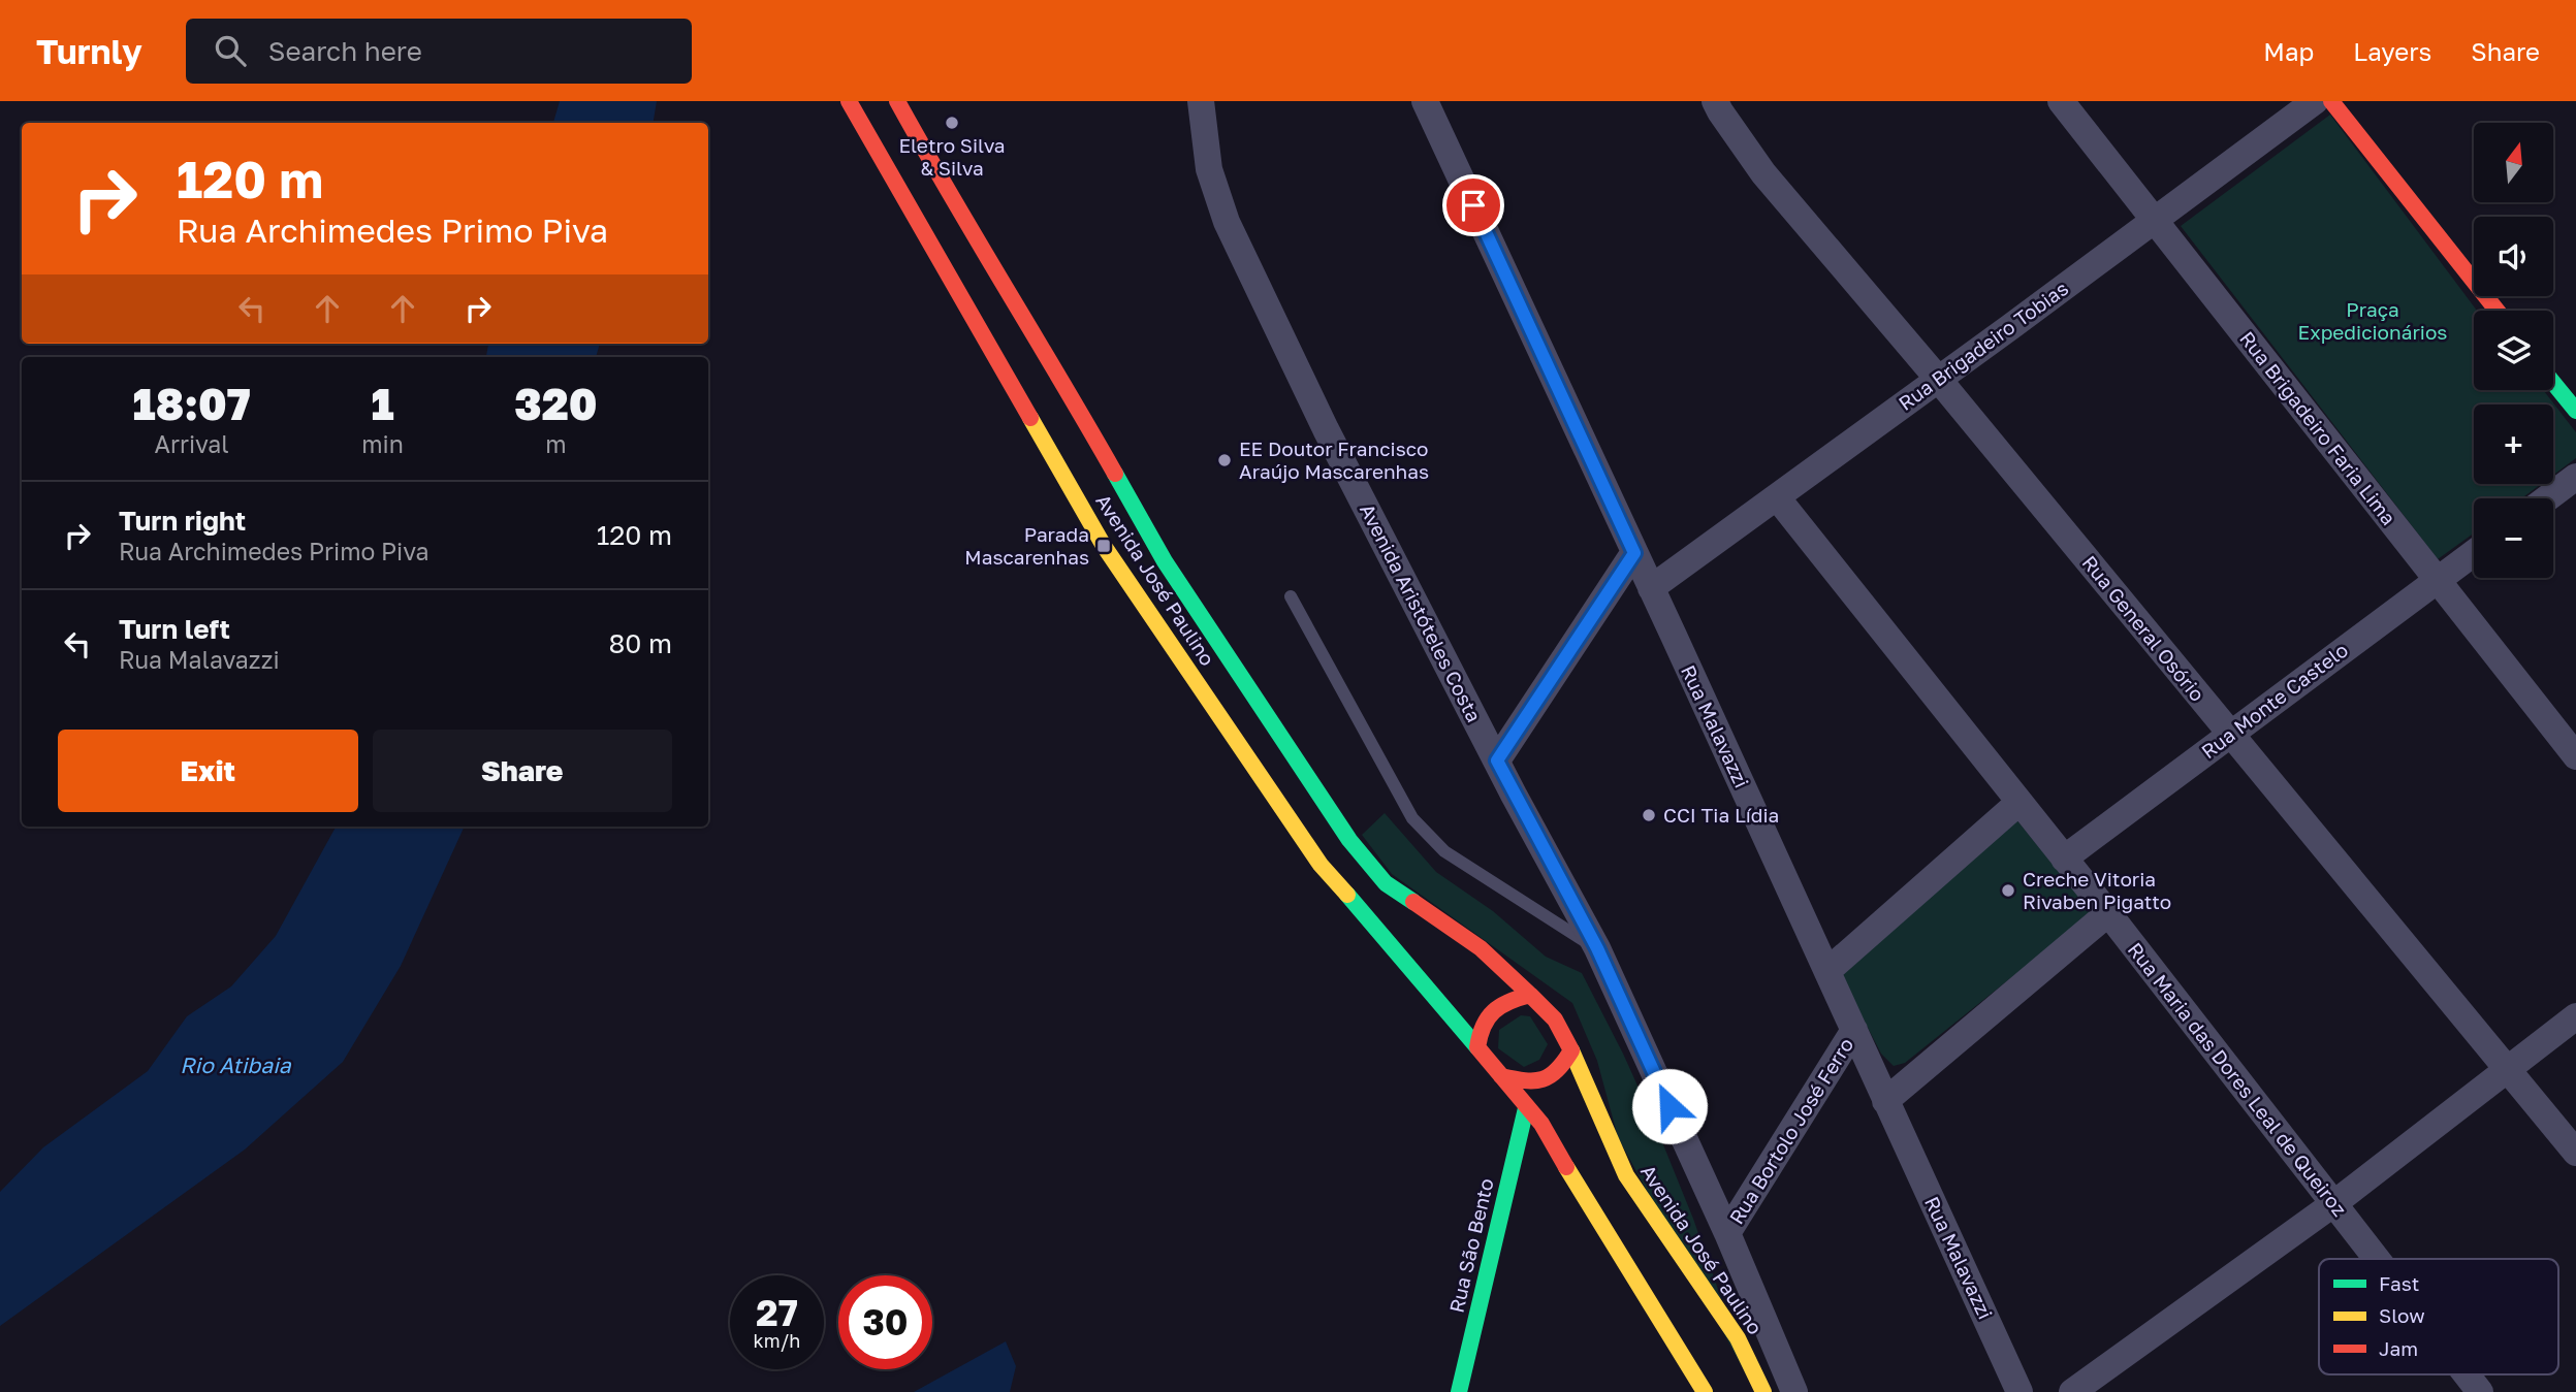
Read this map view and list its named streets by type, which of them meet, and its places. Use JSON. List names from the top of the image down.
{
  "streets": {
    "main road": ["Avenida José Paulino", "Rua São Bento"],
    "street": [
      "Rua Brigadeiro Tobias",
      "Rua Brigadeiro Faria Lima",
      "Avenida Aristóteles Costa",
      "Rua General Osório",
      "Rua Monte Castelo",
      "Rua Malavazzi",
      "Rua Maria das Dores Leal de Queiroz",
      "Rua Bortolo José Ferro"
    ]
  },
  "crossings": [
    ["Rua Brigadeiro Tobias", "Rua Brigadeiro Faria Lima"],
    ["Rua Brigadeiro Tobias", "Rua General Osório"],
    ["Rua Brigadeiro Tobias", "Rua Malavazzi"],
    ["Rua Brigadeiro Tobias", "Rua Maria das Dores Leal de Queiroz"],
    ["Rua Brigadeiro Faria Lima", "Rua Monte Castelo"],
    ["Avenida Aristóteles Costa", "Rua Bortolo José Ferro"],
    ["Rua General Osório", "Rua Monte Castelo"],
    ["Rua Monte Castelo", "Rua Maria das Dores Leal de Queiroz"],
    ["Rua Malavazzi", "Rua Bortolo José Ferro"]
  ],
  "water": ["Rio Atibaia"],
  "parks": ["Praça Expedicionários"],
  "places": {
    "other": [
      "Eletro Silva & Silva",
      "EE Doutor Francisco Araújo Mascarenhas",
      "CCI Tia Lídia",
      "Creche Vitoria Rivaben Pigatto"
    ],
    "transit": ["Parada Mascarenhas"]
  },
  "legend": ["Fast", "Slow", "Jam"],
  "north": "top",
  "page": {
    "header": "Turnly",
    "search": "Search here",
    "nav": ["Map", "Layers", "Share"],
    "map_buttons": ["+", "−"],
    "turn": ["120 m", "Rua Archimedes Primo Piva"],
    "eta": [
      "18:07",
      "Arrival",
      "1",
      "min",
      "320",
      "m"
    ],
    "list": [
      {
        "name": "Turn right",
        "note": "Rua Archimedes Primo Piva",
        "value": "120 m"
      },
      {
        "name": "Turn left",
        "note": "Rua Malavazzi",
        "value": "80 m"
      }
    ],
    "buttons": ["Exit", "Share"],
    "speed": "27 km/h",
    "limit": "30"
  }
}
